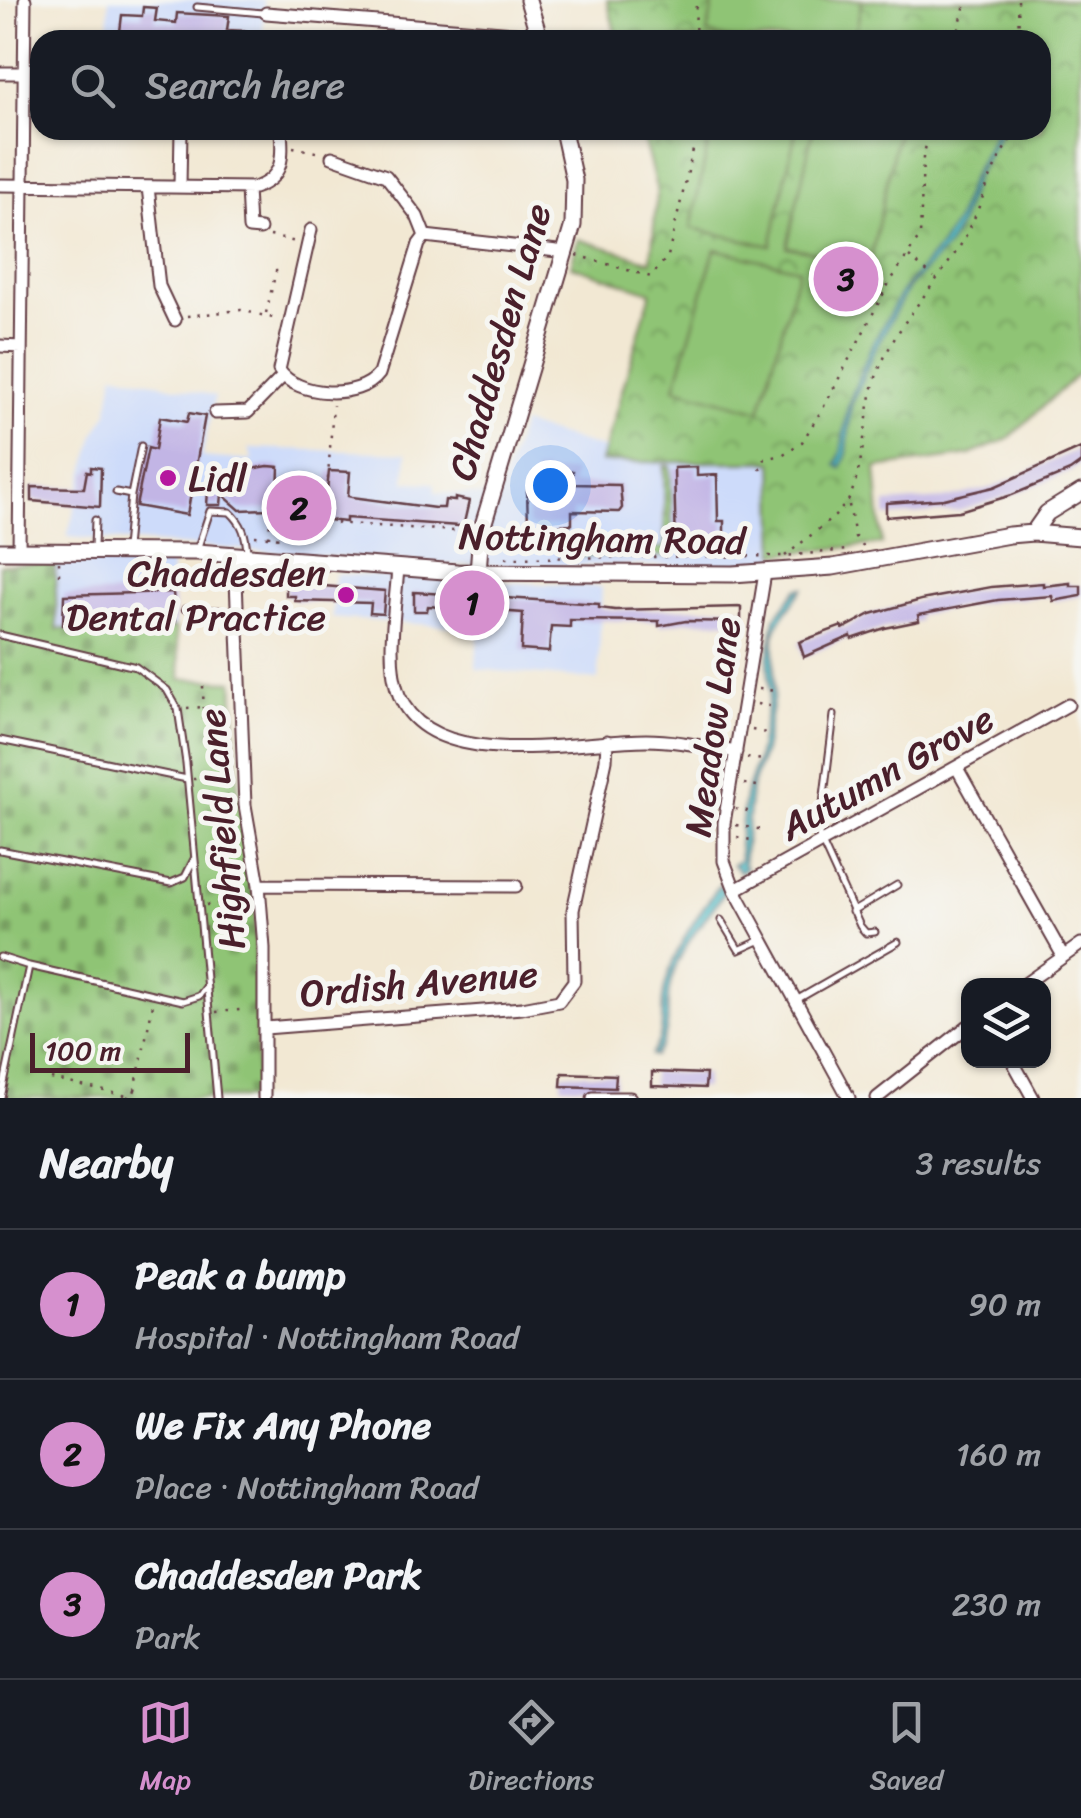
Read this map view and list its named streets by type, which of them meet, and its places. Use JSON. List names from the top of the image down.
{
  "streets": {
    "street": [
      "Chaddesden Lane",
      "Nottingham Road",
      "Meadow Lane",
      "Autumn Grove",
      "Highfield Lane",
      "Ordish Avenue"
    ]
  },
  "crossings": [
    ["Chaddesden Lane", "Nottingham Road"],
    ["Nottingham Road", "Meadow Lane"],
    ["Nottingham Road", "Highfield Lane"],
    ["Meadow Lane", "Autumn Grove"],
    ["Highfield Lane", "Ordish Avenue"]
  ],
  "places": ["Lidl", "Chaddesden Dental Practice"],
  "scale_bar": "100 m",
  "page": {
    "search": "Search here",
    "pins": ["3", "2", "1"],
    "scale": "100 m",
    "heading": ["Nearby", "3 results"],
    "list": [
      {
        "mark": "1",
        "name": "Peak a bump",
        "note": "Hospital · Nottingham Road",
        "value": "90 m"
      },
      {
        "mark": "2",
        "name": "We Fix Any Phone",
        "note": "Place · Nottingham Road",
        "value": "160 m"
      },
      {
        "mark": "3",
        "name": "Chaddesden Park",
        "note": "Park",
        "value": "230 m"
      }
    ],
    "nav": ["Map", "Directions", "Saved"]
  }
}
